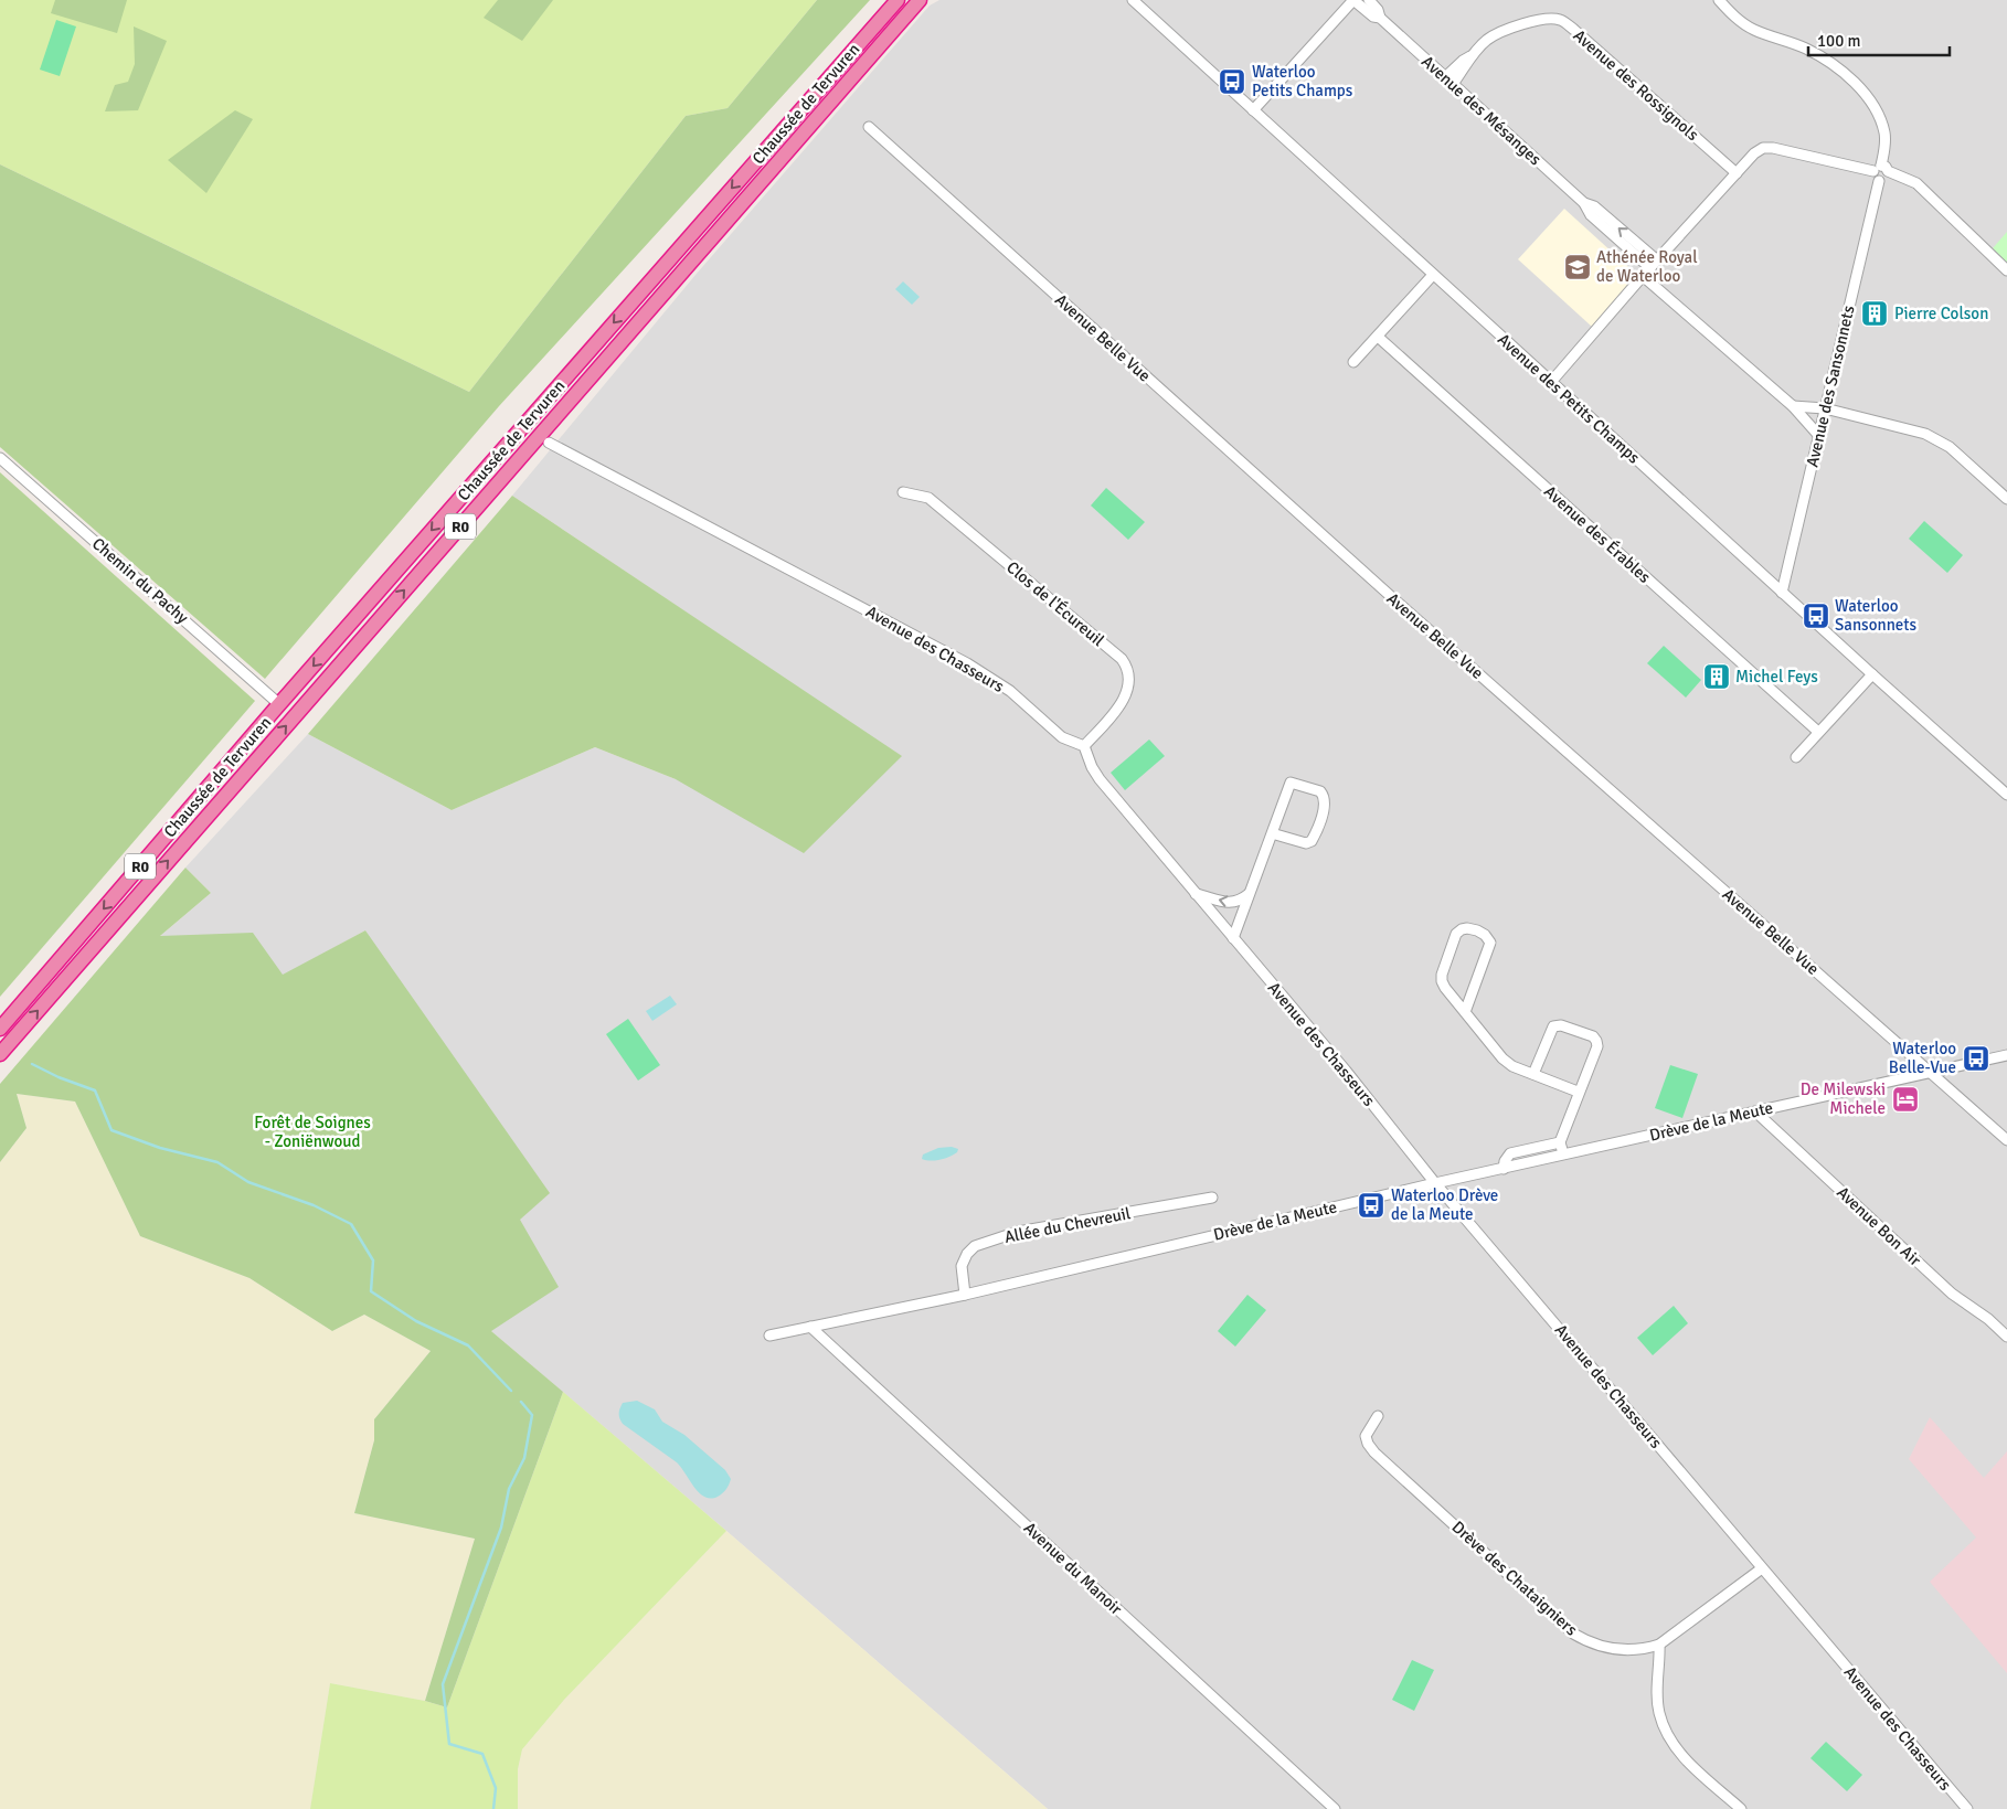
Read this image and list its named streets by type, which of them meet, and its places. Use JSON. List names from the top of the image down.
{
  "streets": {
    "highway": ["Chaussée de Tervuren", "R0"],
    "street": [
      "Avenue des Rossignols",
      "Avenue des Mésanges",
      "Avenue Belle Vue",
      "Avenue des Sansonnets",
      "Avenue des Petits Champs",
      "Avenue des Érables",
      "Chemin du Pachy",
      "Clos de l'Écureuil",
      "Avenue des Chasseurs",
      "Drève de la Meute",
      "Allée du Chevreuil",
      "Avenue Bon Air",
      "Avenue du Manoir",
      "Drève des Chataigniers"
    ]
  },
  "crossings": [
    ["Avenue des Rossignols", "Avenue des Mésanges"],
    ["Chaussée de Tervuren", "Chemin du Pachy"],
    ["Avenue des Mésanges", "Avenue des Sansonnets"],
    ["Avenue Belle Vue", "Drève de la Meute"],
    ["Avenue des Sansonnets", "Avenue des Petits Champs"],
    ["Clos de l'Écureuil", "Avenue des Chasseurs"],
    ["Avenue des Chasseurs", "Drève de la Meute"],
    ["Avenue des Chasseurs", "Drève des Chataigniers"],
    ["Drève de la Meute", "Allée du Chevreuil"],
    ["Drève de la Meute", "Avenue Bon Air"],
    ["Drève de la Meute", "Avenue du Manoir"]
  ],
  "parks": ["Forêt de Soignes - Zoniënwoud"],
  "places": {
    "bus stop": [
      "Waterloo Petits Champs",
      "Waterloo Sansonnets",
      "Waterloo Belle-Vue",
      "Waterloo Drève de la Meute"
    ],
    "school or university": ["Athénée Royal de Waterloo"],
    "building": ["Pierre Colson", "Michel Feys"],
    "hotel": ["De Milewski Michele"]
  },
  "scale_bar": "100 m"
}
